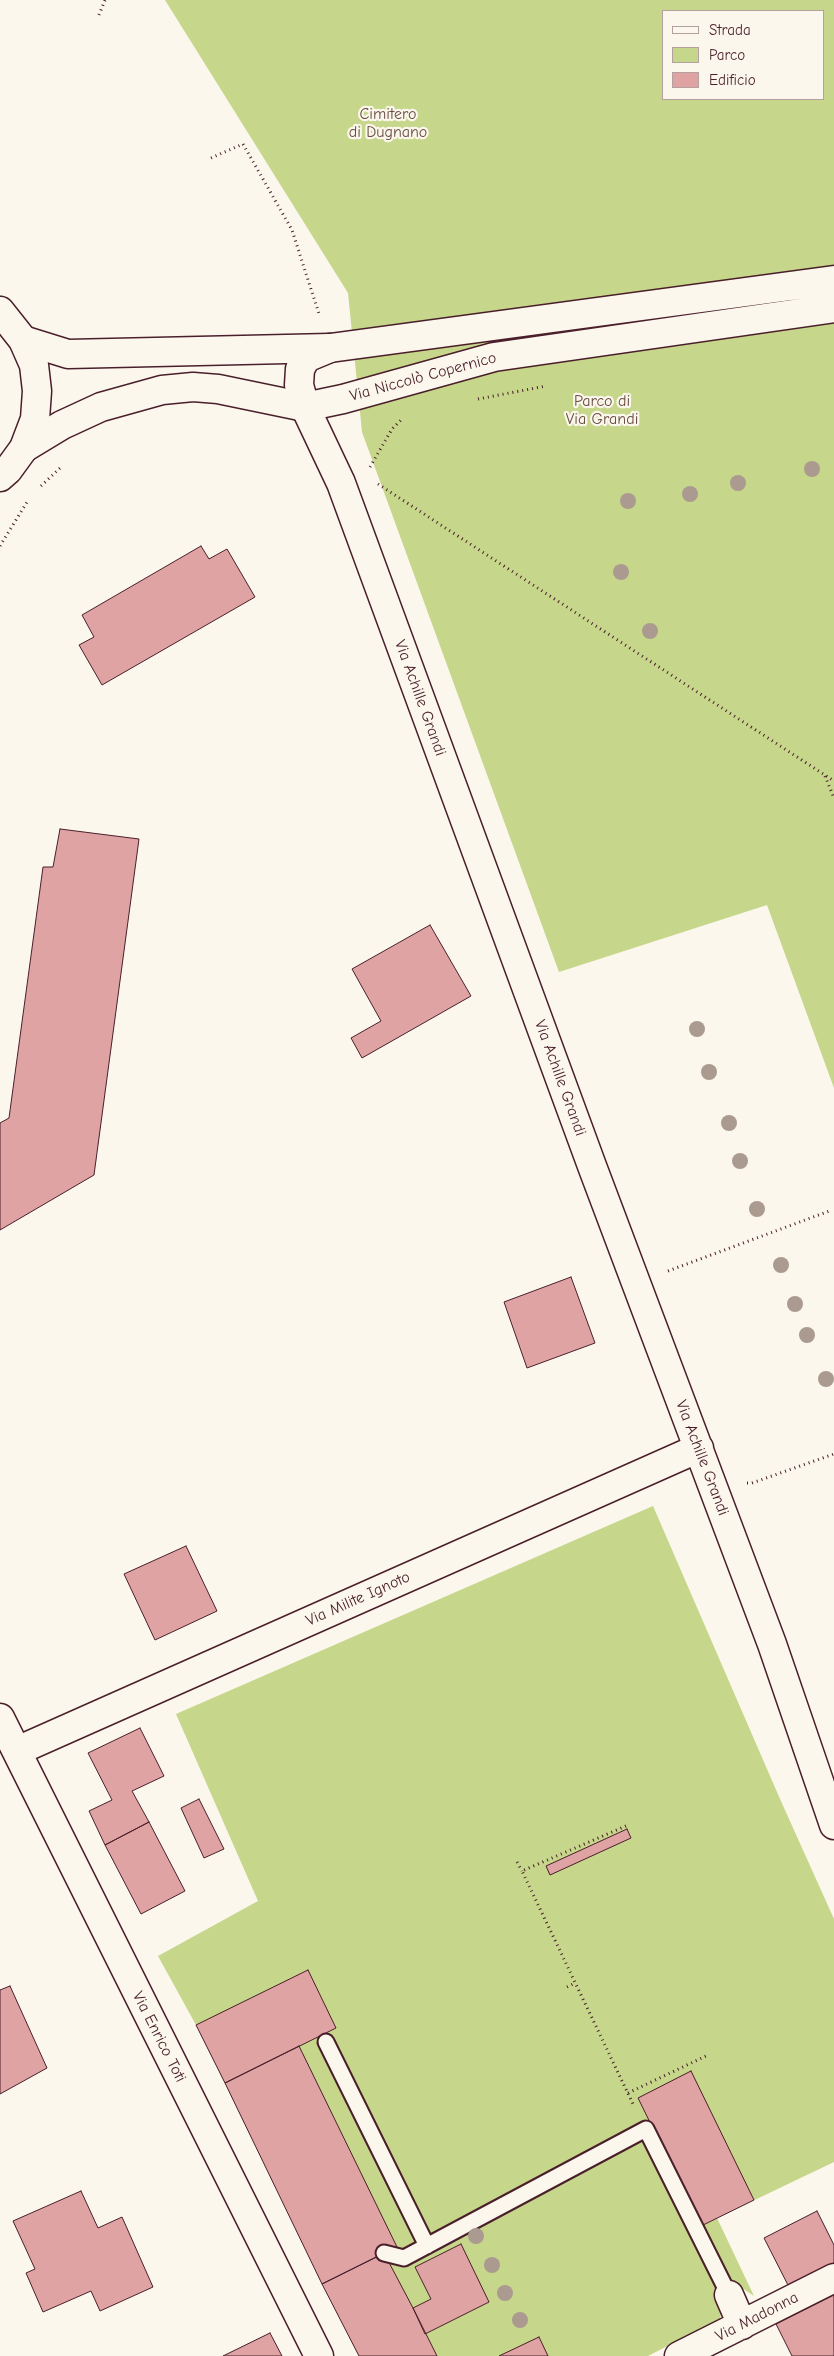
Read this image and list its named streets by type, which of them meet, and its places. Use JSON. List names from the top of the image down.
{
  "streets": {
    "street": [
      "Via Niccolò Copernico",
      "Via Achille Grandi",
      "Via Milite Ignoto",
      "Via Enrico Toti",
      "Via Madonna"
    ]
  },
  "crossings": [
    ["Via Niccolò Copernico", "Via Achille Grandi"],
    ["Via Achille Grandi", "Via Milite Ignoto"],
    ["Via Milite Ignoto", "Via Enrico Toti"]
  ],
  "parks": ["Cimitero di Dugnano", "Parco di Via Grandi"],
  "legend": ["Strada", "Parco", "Edificio"]
}
